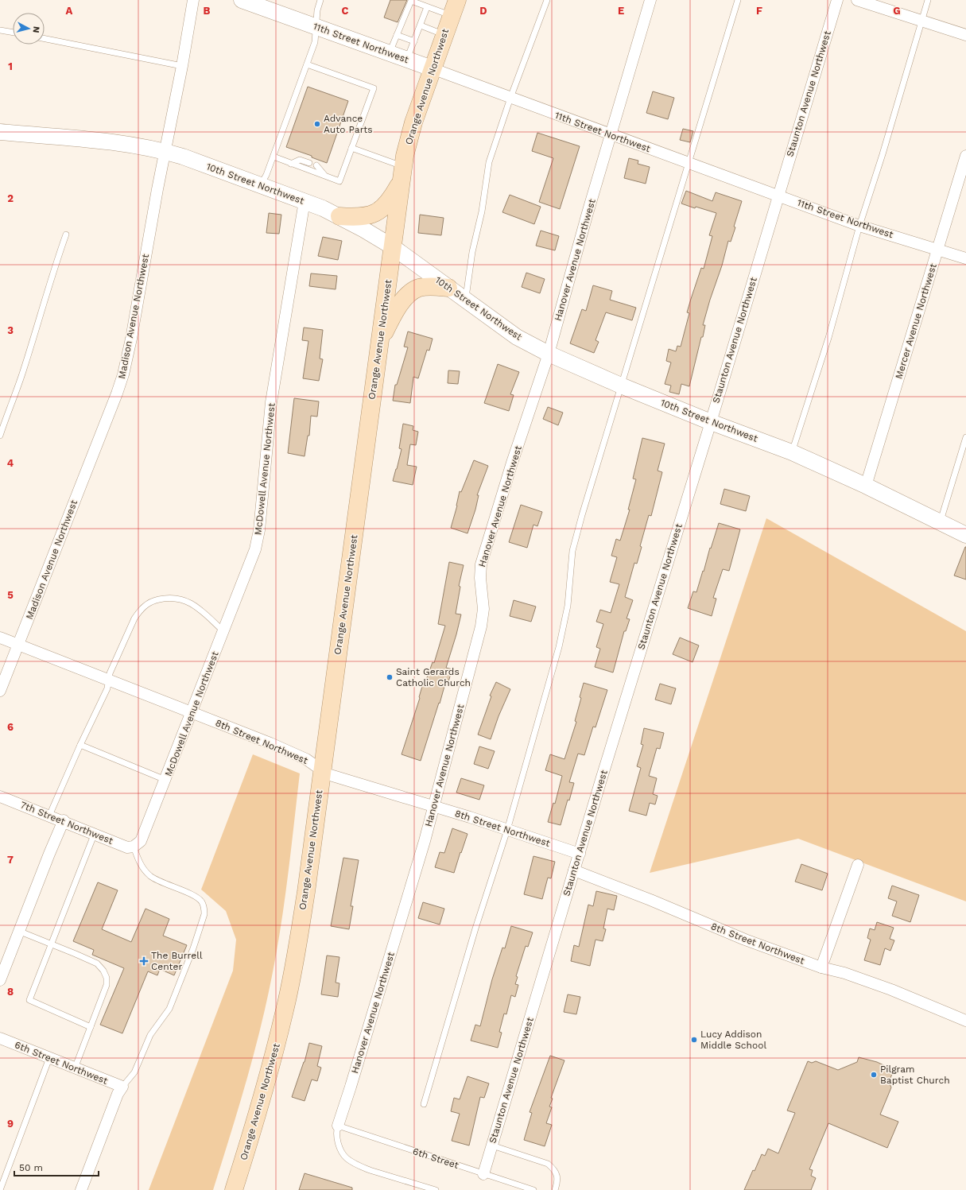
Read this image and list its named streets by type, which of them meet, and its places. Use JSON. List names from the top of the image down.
{
  "streets": {
    "main road": ["11th Street Northwest", "Orange Avenue Northwest", "10th Street Northwest"],
    "street": [
      "Staunton Avenue Northwest",
      "Hanover Avenue Northwest",
      "Madison Avenue Northwest",
      "Mercer Avenue Northwest",
      "McDowell Avenue Northwest",
      "8th Street Northwest",
      "7th Street Northwest",
      "6th Street Northwest"
    ],
    "lane": ["6th Street"]
  },
  "crossings": [
    ["11th Street Northwest", "Orange Avenue Northwest"],
    ["11th Street Northwest", "Staunton Avenue Northwest"],
    ["11th Street Northwest", "Hanover Avenue Northwest"],
    ["11th Street Northwest", "Mercer Avenue Northwest"],
    ["Orange Avenue Northwest", "10th Street Northwest"],
    ["Orange Avenue Northwest", "8th Street Northwest"],
    ["Staunton Avenue Northwest", "10th Street Northwest"],
    ["Staunton Avenue Northwest", "8th Street Northwest"],
    ["Staunton Avenue Northwest", "6th Street"],
    ["10th Street Northwest", "Hanover Avenue Northwest"],
    ["10th Street Northwest", "Madison Avenue Northwest"],
    ["10th Street Northwest", "Mercer Avenue Northwest"],
    ["10th Street Northwest", "McDowell Avenue Northwest"],
    ["Hanover Avenue Northwest", "8th Street Northwest"],
    ["Hanover Avenue Northwest", "6th Street"],
    ["Madison Avenue Northwest", "8th Street Northwest"],
    ["McDowell Avenue Northwest", "8th Street Northwest"],
    ["McDowell Avenue Northwest", "7th Street Northwest"]
  ],
  "places": {
    "other": [
      "Advance Auto Parts",
      "Saint Gerards Catholic Church",
      "Lucy Addison Middle School",
      "Pilgram Baptist Church"
    ],
    "health": ["The Burrell Center"]
  },
  "scale_bar": "50 m",
  "north": "right",
  "grid": {
    "columns": [
      "A",
      "B",
      "C",
      "D",
      "E",
      "F",
      "G"
    ],
    "rows": [
      "1",
      "2",
      "3",
      "4",
      "5",
      "6",
      "7",
      "8",
      "9"
    ]
  }
}
